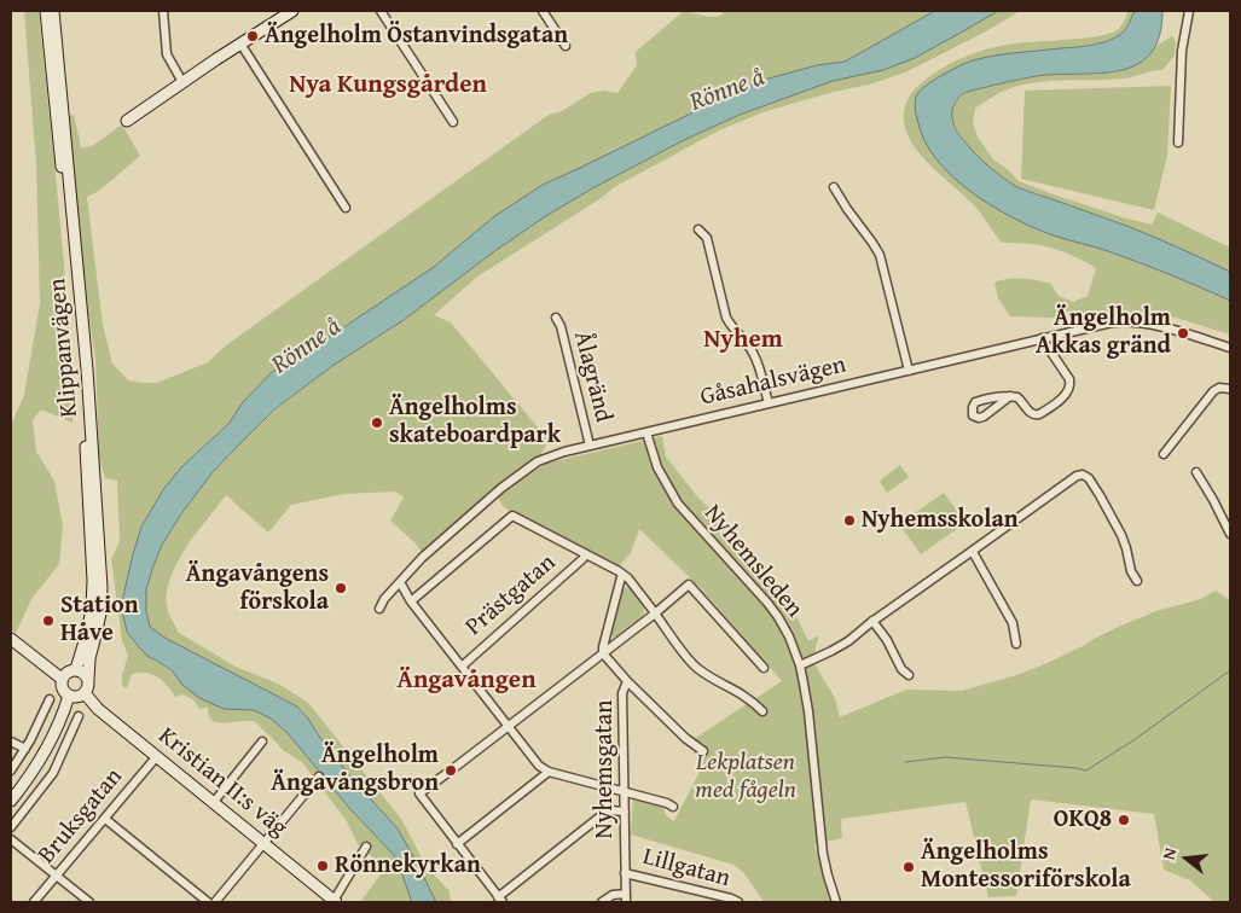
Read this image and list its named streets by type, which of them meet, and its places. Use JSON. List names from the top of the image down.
{
  "streets": {
    "main road": ["Klippanvägen", "Kristian II:s väg"],
    "street": [
      "Ålagränd",
      "Gåsahalsvägen",
      "Nyhemsleden",
      "Prästgatan",
      "Nyhemsgatan",
      "Bruksgatan",
      "Lillgatan"
    ]
  },
  "crossings": [
    ["Klippanvägen", "Kristian II:s väg"],
    ["Ålagränd", "Gåsahalsvägen"],
    ["Gåsahalsvägen", "Nyhemsleden"],
    ["Nyhemsgatan", "Lillgatan"],
    ["Kristian II:s väg", "Bruksgatan"]
  ],
  "districts": ["Nya Kungsgården", "Nyhem", "Ängavången"],
  "water": ["Rönne å"],
  "parks": ["Lekplatsen med fågeln"],
  "places": [
    "Ängelholm Östanvindsgatan",
    "Ängelholm Akkas gränd",
    "Ängelholms skateboardpark",
    "Nyhemsskolan",
    "Ängavångens förskola",
    "Station Håve",
    "Ängelholm Ängavångsbron",
    "OKQ8",
    "Rönnekyrkan",
    "Ängelholms Montessoriförskola"
  ],
  "north": "left"
}
